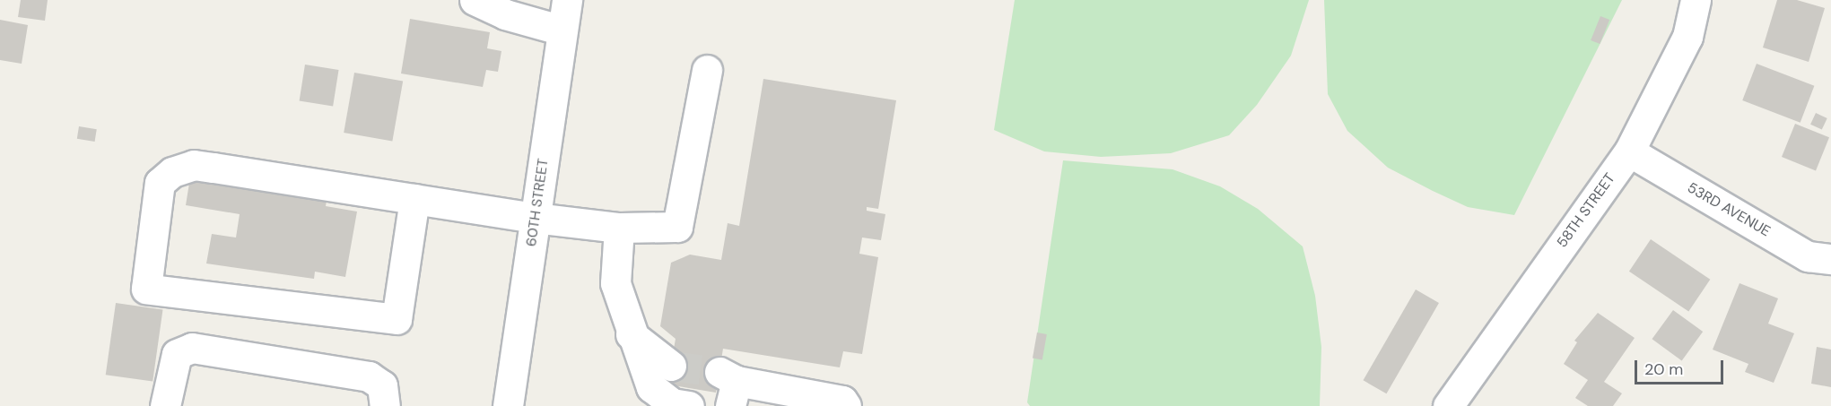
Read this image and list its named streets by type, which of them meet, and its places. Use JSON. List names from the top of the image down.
{
  "streets": {
    "street": ["60TH STREET", "53RD AVENUE", "58TH STREET"]
  },
  "crossings": [
    ["53RD AVENUE", "58TH STREET"]
  ],
  "scale_bar": "20 m"
}
